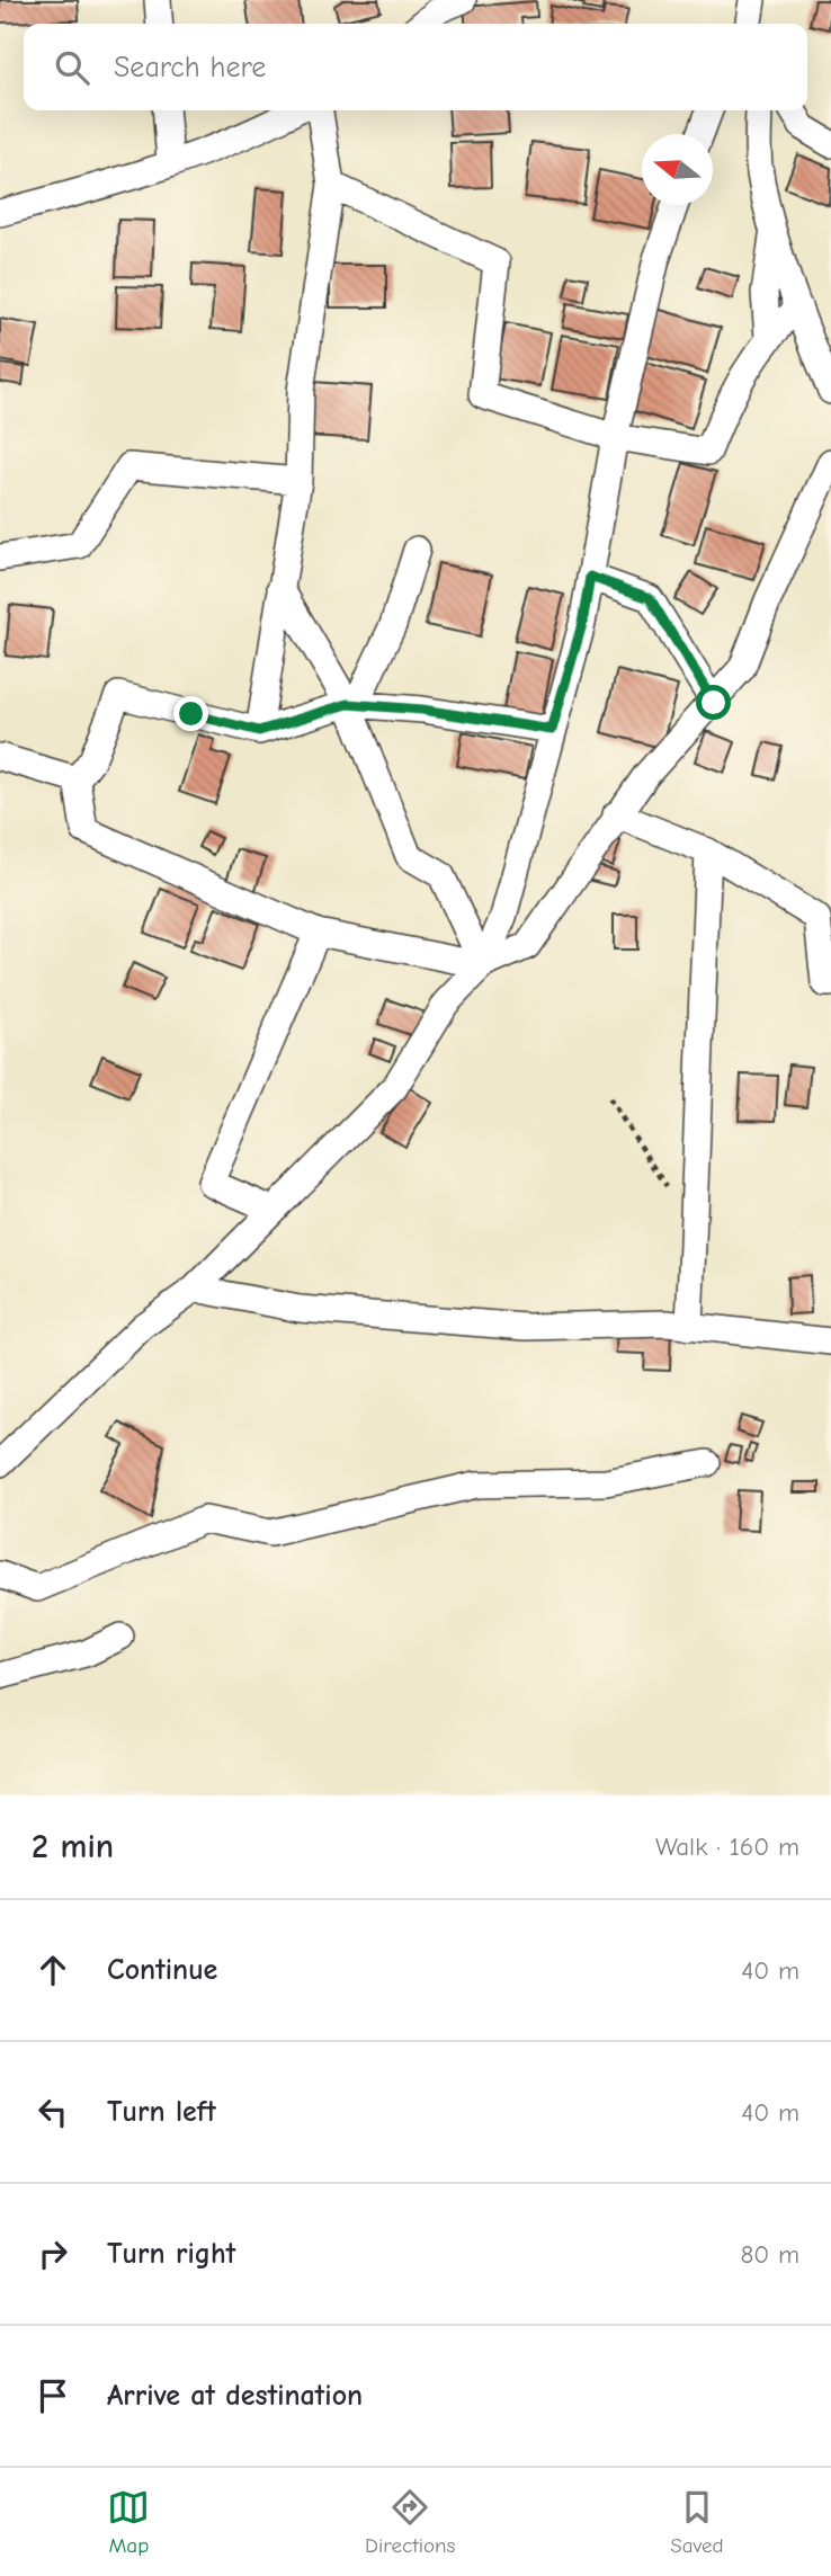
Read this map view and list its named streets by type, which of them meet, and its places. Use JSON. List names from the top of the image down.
{
  "north": "left",
  "page": {
    "search": "Search here",
    "heading": ["2 min", "Walk · 160 m"],
    "list": [
      ["Continue", "40 m"],
      ["Turn left", "40 m"],
      ["Turn right", "80 m"],
      "Arrive at destination"
    ],
    "nav": ["Map", "Directions", "Saved"]
  }
}
